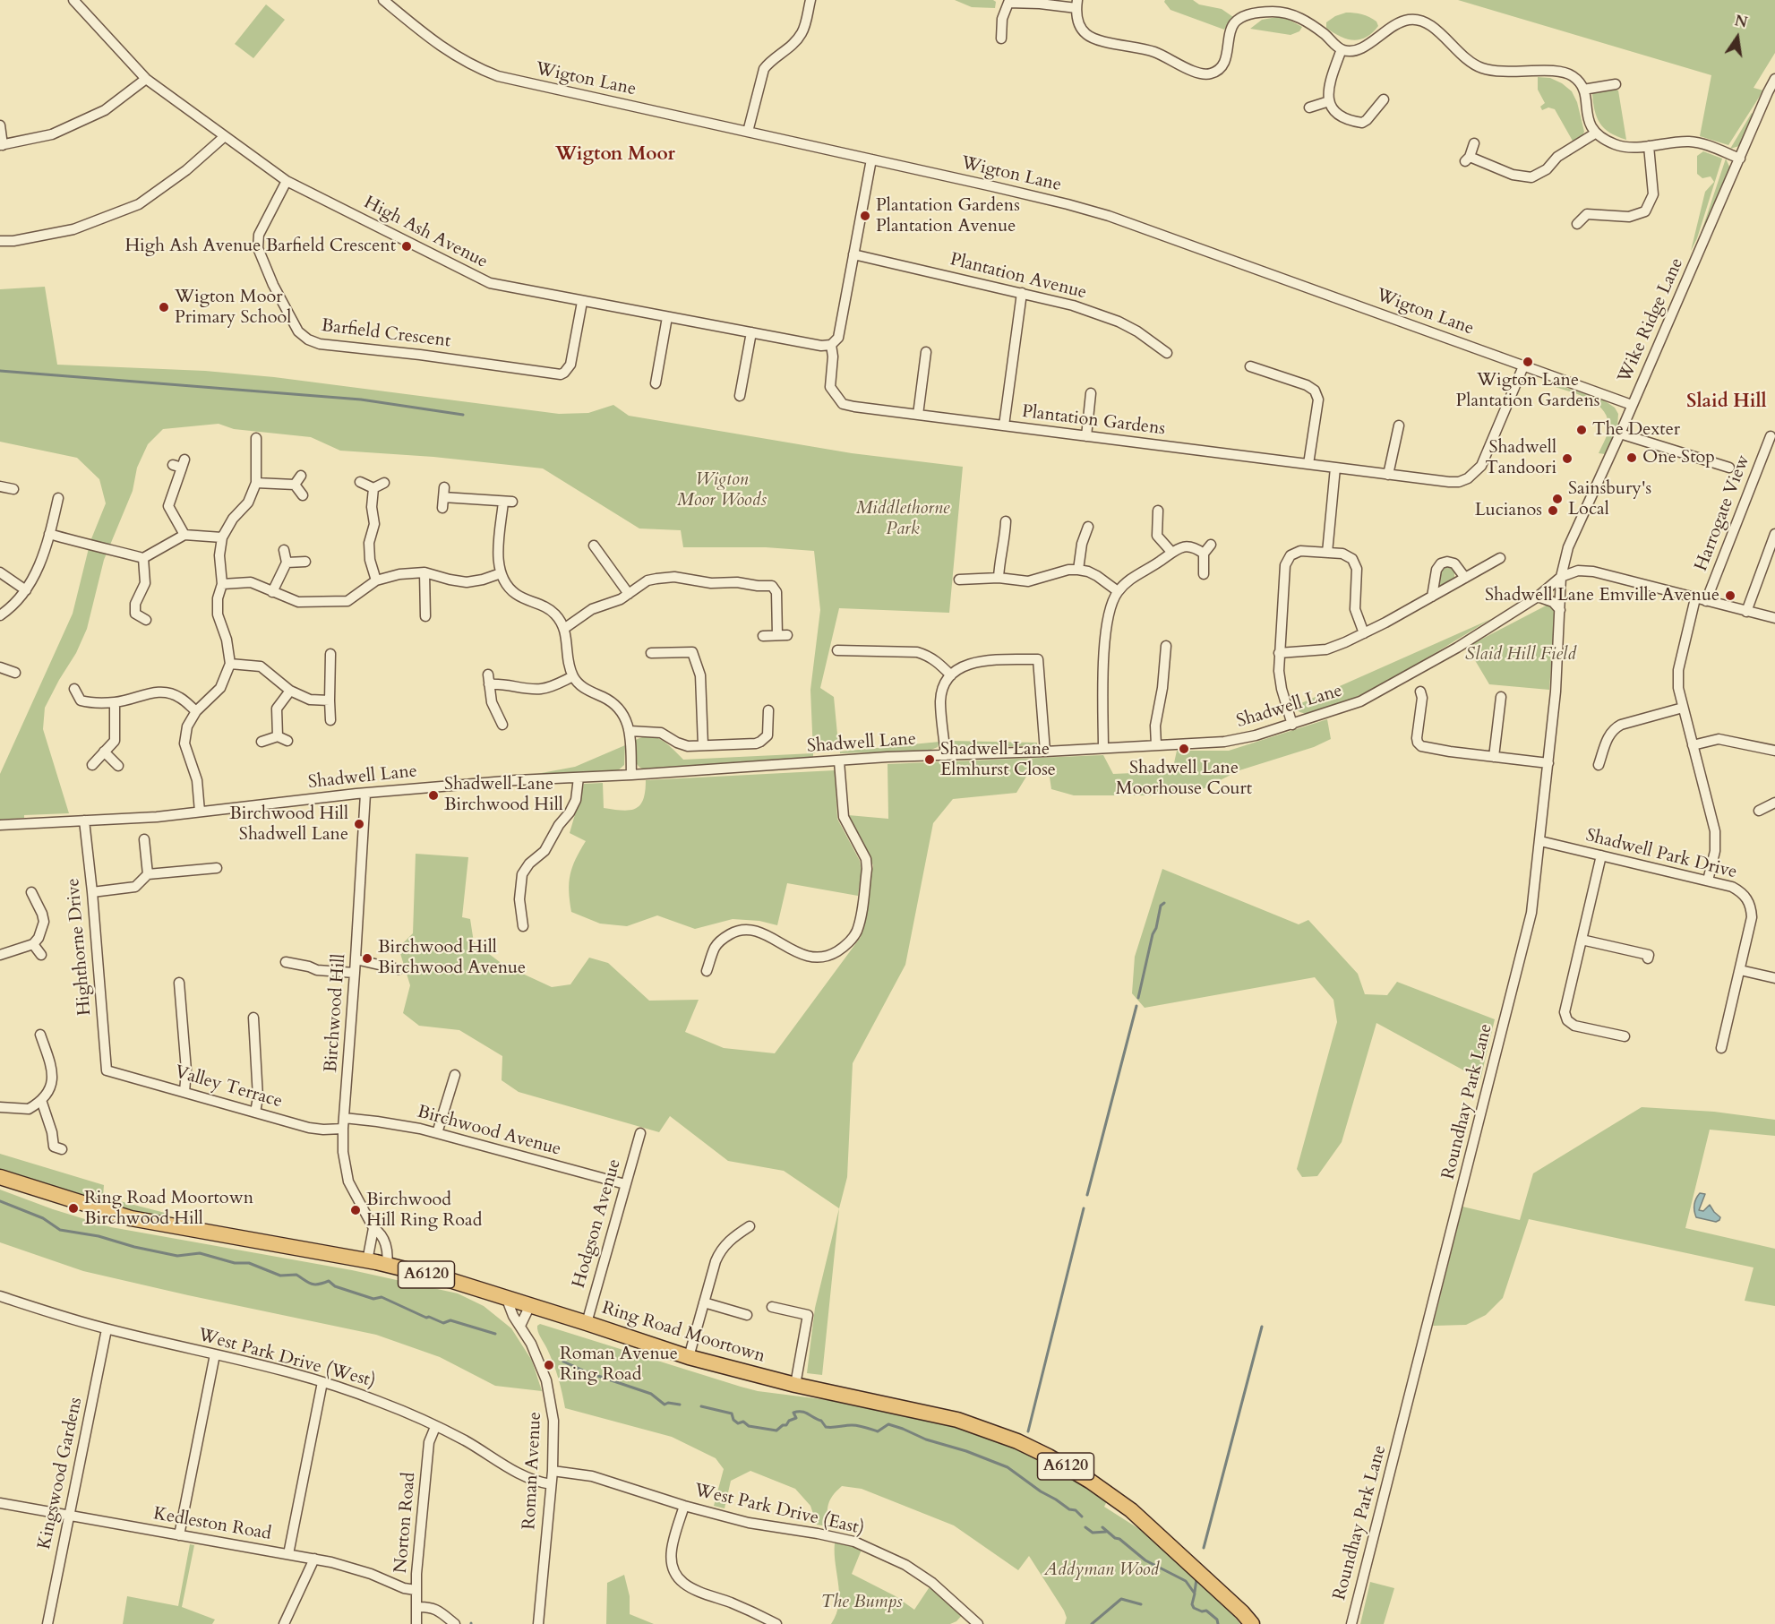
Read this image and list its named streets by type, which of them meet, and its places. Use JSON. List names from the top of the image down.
{
  "streets": {
    "highway": ["A6120", "Ring Road Moortown"],
    "street": [
      "Wigton Lane",
      "High Ash Avenue",
      "Plantation Avenue",
      "Wike Ridge Lane",
      "Barfield Crescent",
      "Plantation Gardens",
      "Harrogate View",
      "Shadwell Lane",
      "Shadwell Park Drive",
      "Highthorne Drive",
      "Birchwood Hill",
      "Valley Terrace",
      "Roundhay Park Lane",
      "Birchwood Avenue",
      "Hodgson Avenue",
      "West Park Drive (West)",
      "Roman Avenue",
      "Kingswood Gardens",
      "West Park Drive (East)",
      "Norton Road",
      "Kedleston Road"
    ]
  },
  "crossings": [
    ["Wigton Lane", "Wike Ridge Lane"],
    ["Wigton Lane", "Plantation Gardens"],
    ["High Ash Avenue", "Barfield Crescent"],
    ["High Ash Avenue", "Plantation Gardens"],
    ["Plantation Avenue", "Plantation Gardens"],
    ["Wike Ridge Lane", "Shadwell Lane"],
    ["Wike Ridge Lane", "Roundhay Park Lane"],
    ["Harrogate View", "Shadwell Lane"],
    ["Shadwell Lane", "Highthorne Drive"],
    ["Shadwell Lane", "Birchwood Hill"],
    ["Shadwell Lane", "Roundhay Park Lane"],
    ["Shadwell Park Drive", "Roundhay Park Lane"],
    ["Highthorne Drive", "Valley Terrace"],
    ["Birchwood Hill", "Valley Terrace"],
    ["Birchwood Hill", "Birchwood Avenue"],
    ["Birchwood Hill", "Ring Road Moortown"],
    ["Valley Terrace", "Birchwood Avenue"],
    ["Birchwood Avenue", "Hodgson Avenue"],
    ["Hodgson Avenue", "Ring Road Moortown"],
    ["Ring Road Moortown", "Roman Avenue"],
    ["West Park Drive (West)", "Roman Avenue"],
    ["West Park Drive (West)", "Kingswood Gardens"],
    ["West Park Drive (West)", "Norton Road"],
    ["Roman Avenue", "West Park Drive (East)"],
    ["Kingswood Gardens", "Kedleston Road"],
    ["Norton Road", "Kedleston Road"]
  ],
  "districts": ["Wigton Moor", "Slaid Hill"],
  "parks": [
    "Wigton Moor Woods",
    "Middlethorne Park",
    "Slaid Hill Field",
    "Addyman Wood",
    "The Bumps"
  ],
  "places": [
    "Plantation Gardens Plantation Avenue",
    "High Ash Avenue Barfield Crescent",
    "Wigton Moor Primary School",
    "Wigton Lane Plantation Gardens",
    "The Dexter",
    "One Stop",
    "Shadwell Tandoori",
    "Sainsbury's Local",
    "Lucianos",
    "Shadwell Lane Emville Avenue",
    "Shadwell Lane Moorhouse Court",
    "Shadwell Lane Elmhurst Close",
    "Shadwell Lane Birchwood Hill",
    "Birchwood Hill Shadwell Lane",
    "Birchwood Hill Birchwood Avenue",
    "Ring Road Moortown Birchwood Hill",
    "Birchwood Hill Ring Road",
    "Roman Avenue Ring Road"
  ],
  "north": "top"
}
